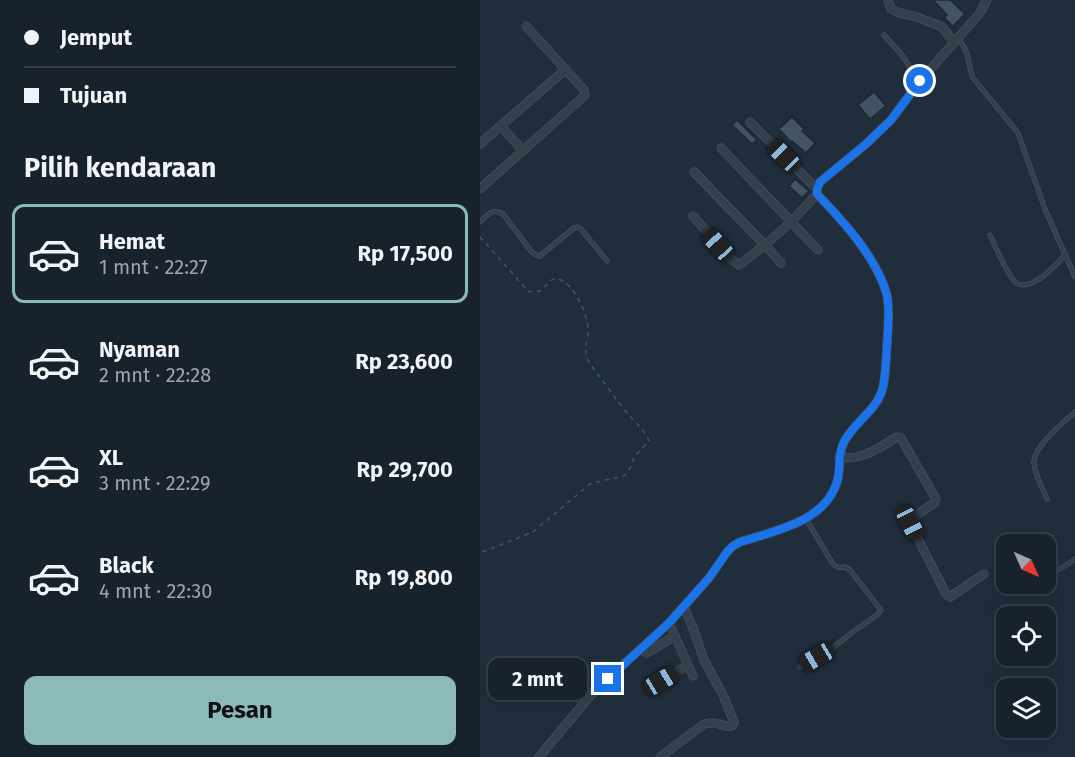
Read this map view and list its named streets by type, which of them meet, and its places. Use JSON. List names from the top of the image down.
{
  "north": "bottom right",
  "page": {
    "banner": ["Jemput", "Tujuan"],
    "heading": "Pilih kendaraan",
    "list": [
      {
        "name": "Hemat",
        "note": "1 mnt · 22:27",
        "value": "Rp 17,500"
      },
      {
        "name": "Nyaman",
        "note": "2 mnt · 22:28",
        "value": "Rp 23,600"
      },
      {
        "name": "XL",
        "note": "3 mnt · 22:29",
        "value": "Rp 29,700"
      },
      {
        "name": "Black",
        "note": "4 mnt · 22:30",
        "value": "Rp 19,800"
      }
    ],
    "bubble": "2 mnt",
    "buttons": "Pesan"
  }
}
